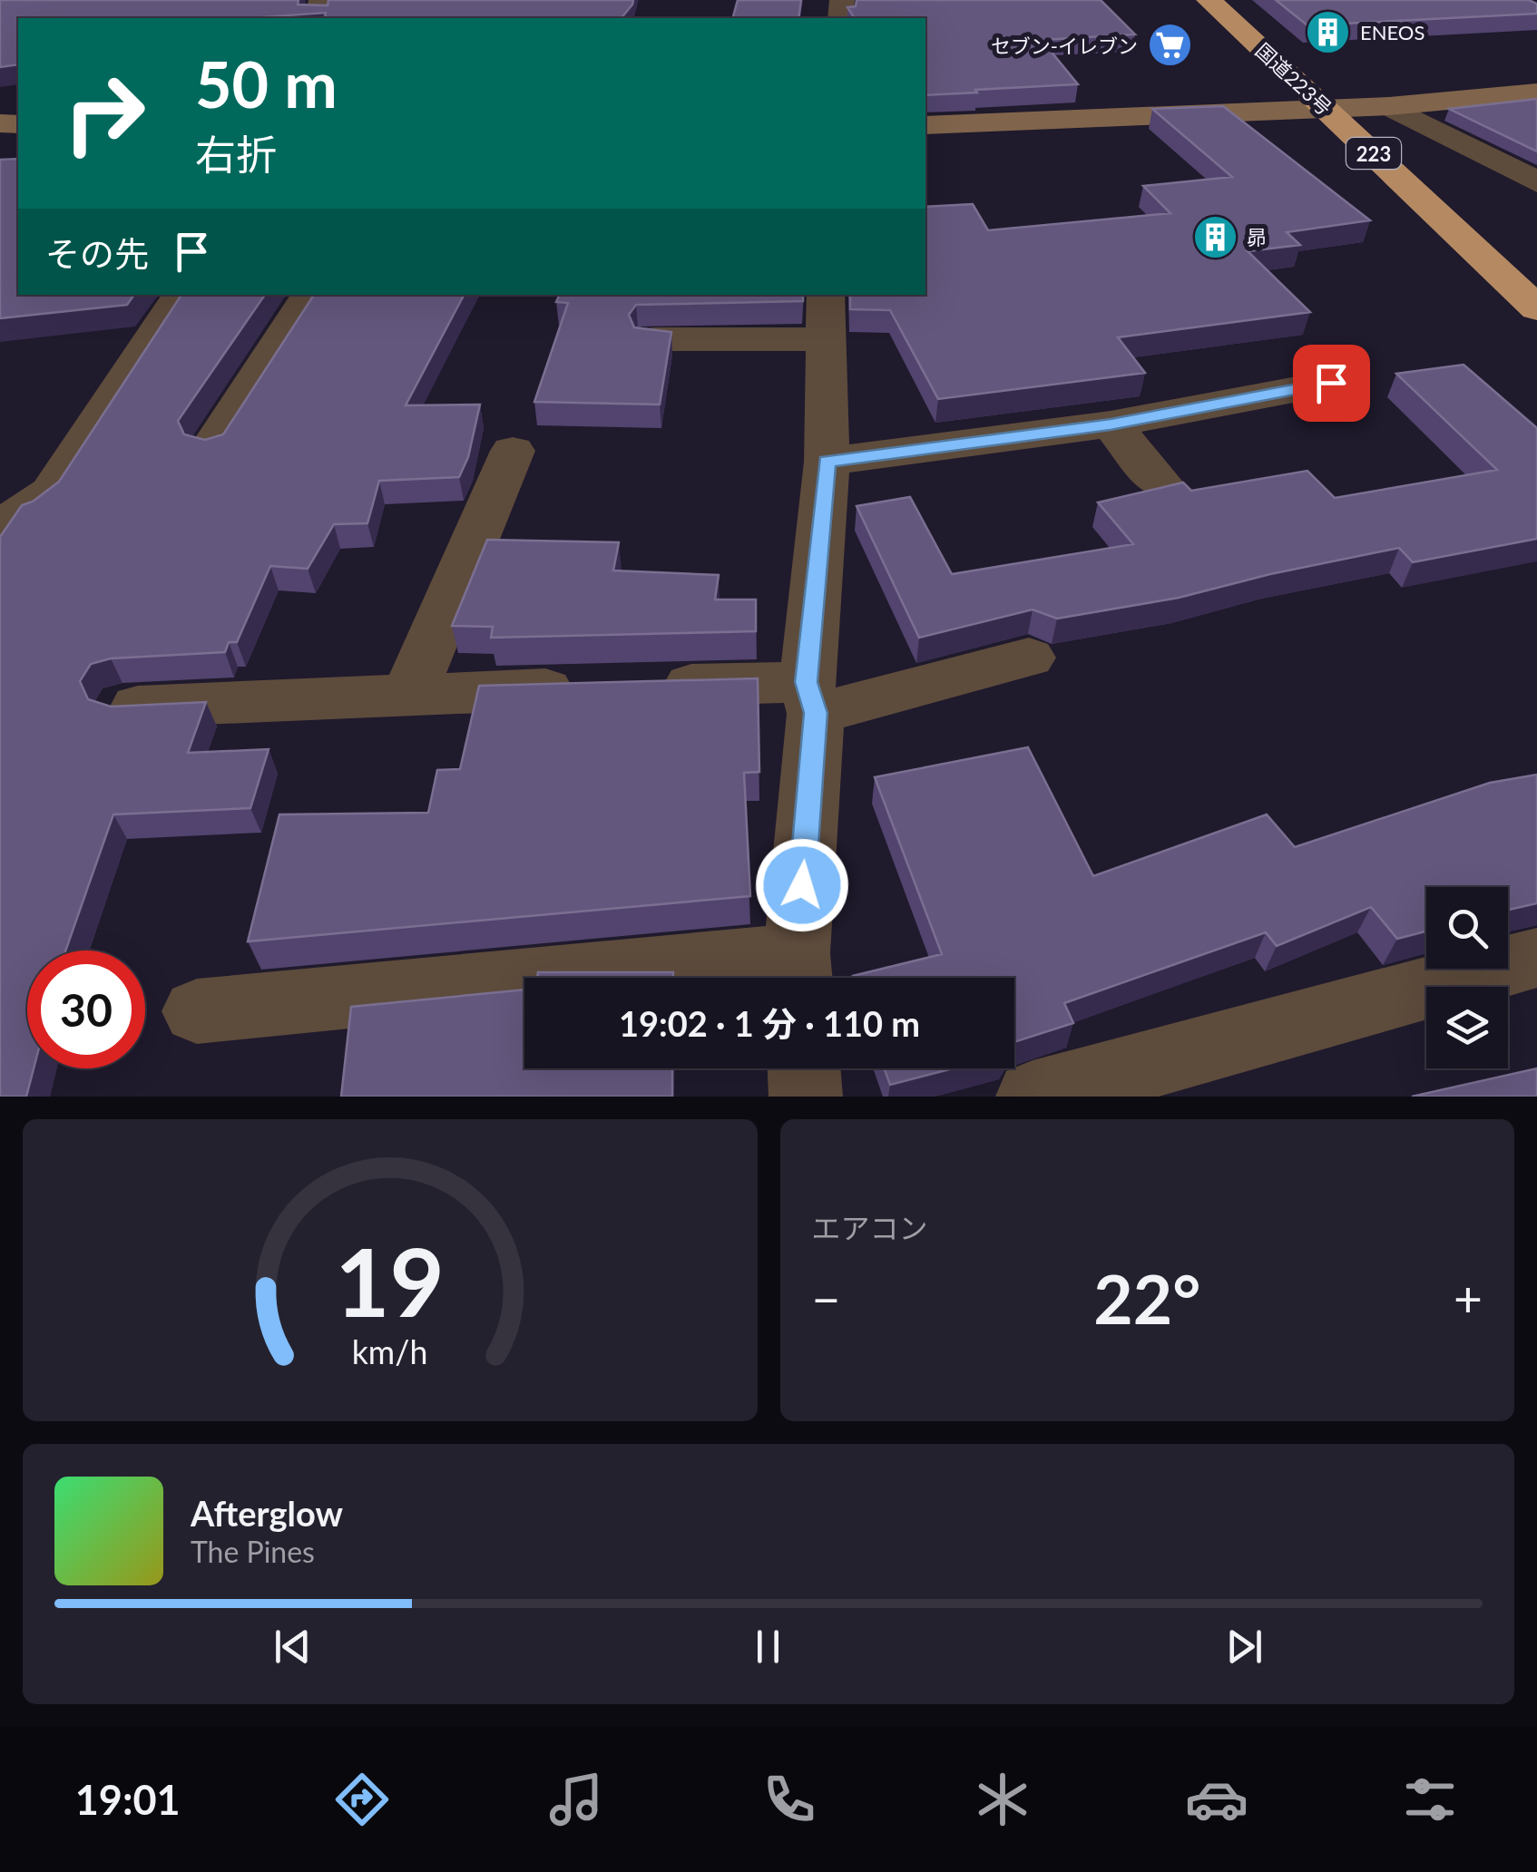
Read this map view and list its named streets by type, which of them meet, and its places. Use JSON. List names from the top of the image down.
{
  "streets": {
    "highway": ["国道223号", "223"]
  },
  "places": {
    "building": ["ENEOS", "昴"],
    "supermarket": ["セブン-イレブン"]
  },
  "page": {
    "turn": ["50 m", "右折"],
    "then": "その先",
    "limit": "30",
    "trip": "19:02 · 1 分 · 110 m",
    "tile": "エアコン",
    "heat": ["−", "22°", "+"],
    "song": ["Afterglow", "The Pines"],
    "tabs": "19:01",
    "gauge": ["19", "km/h"]
  }
}
